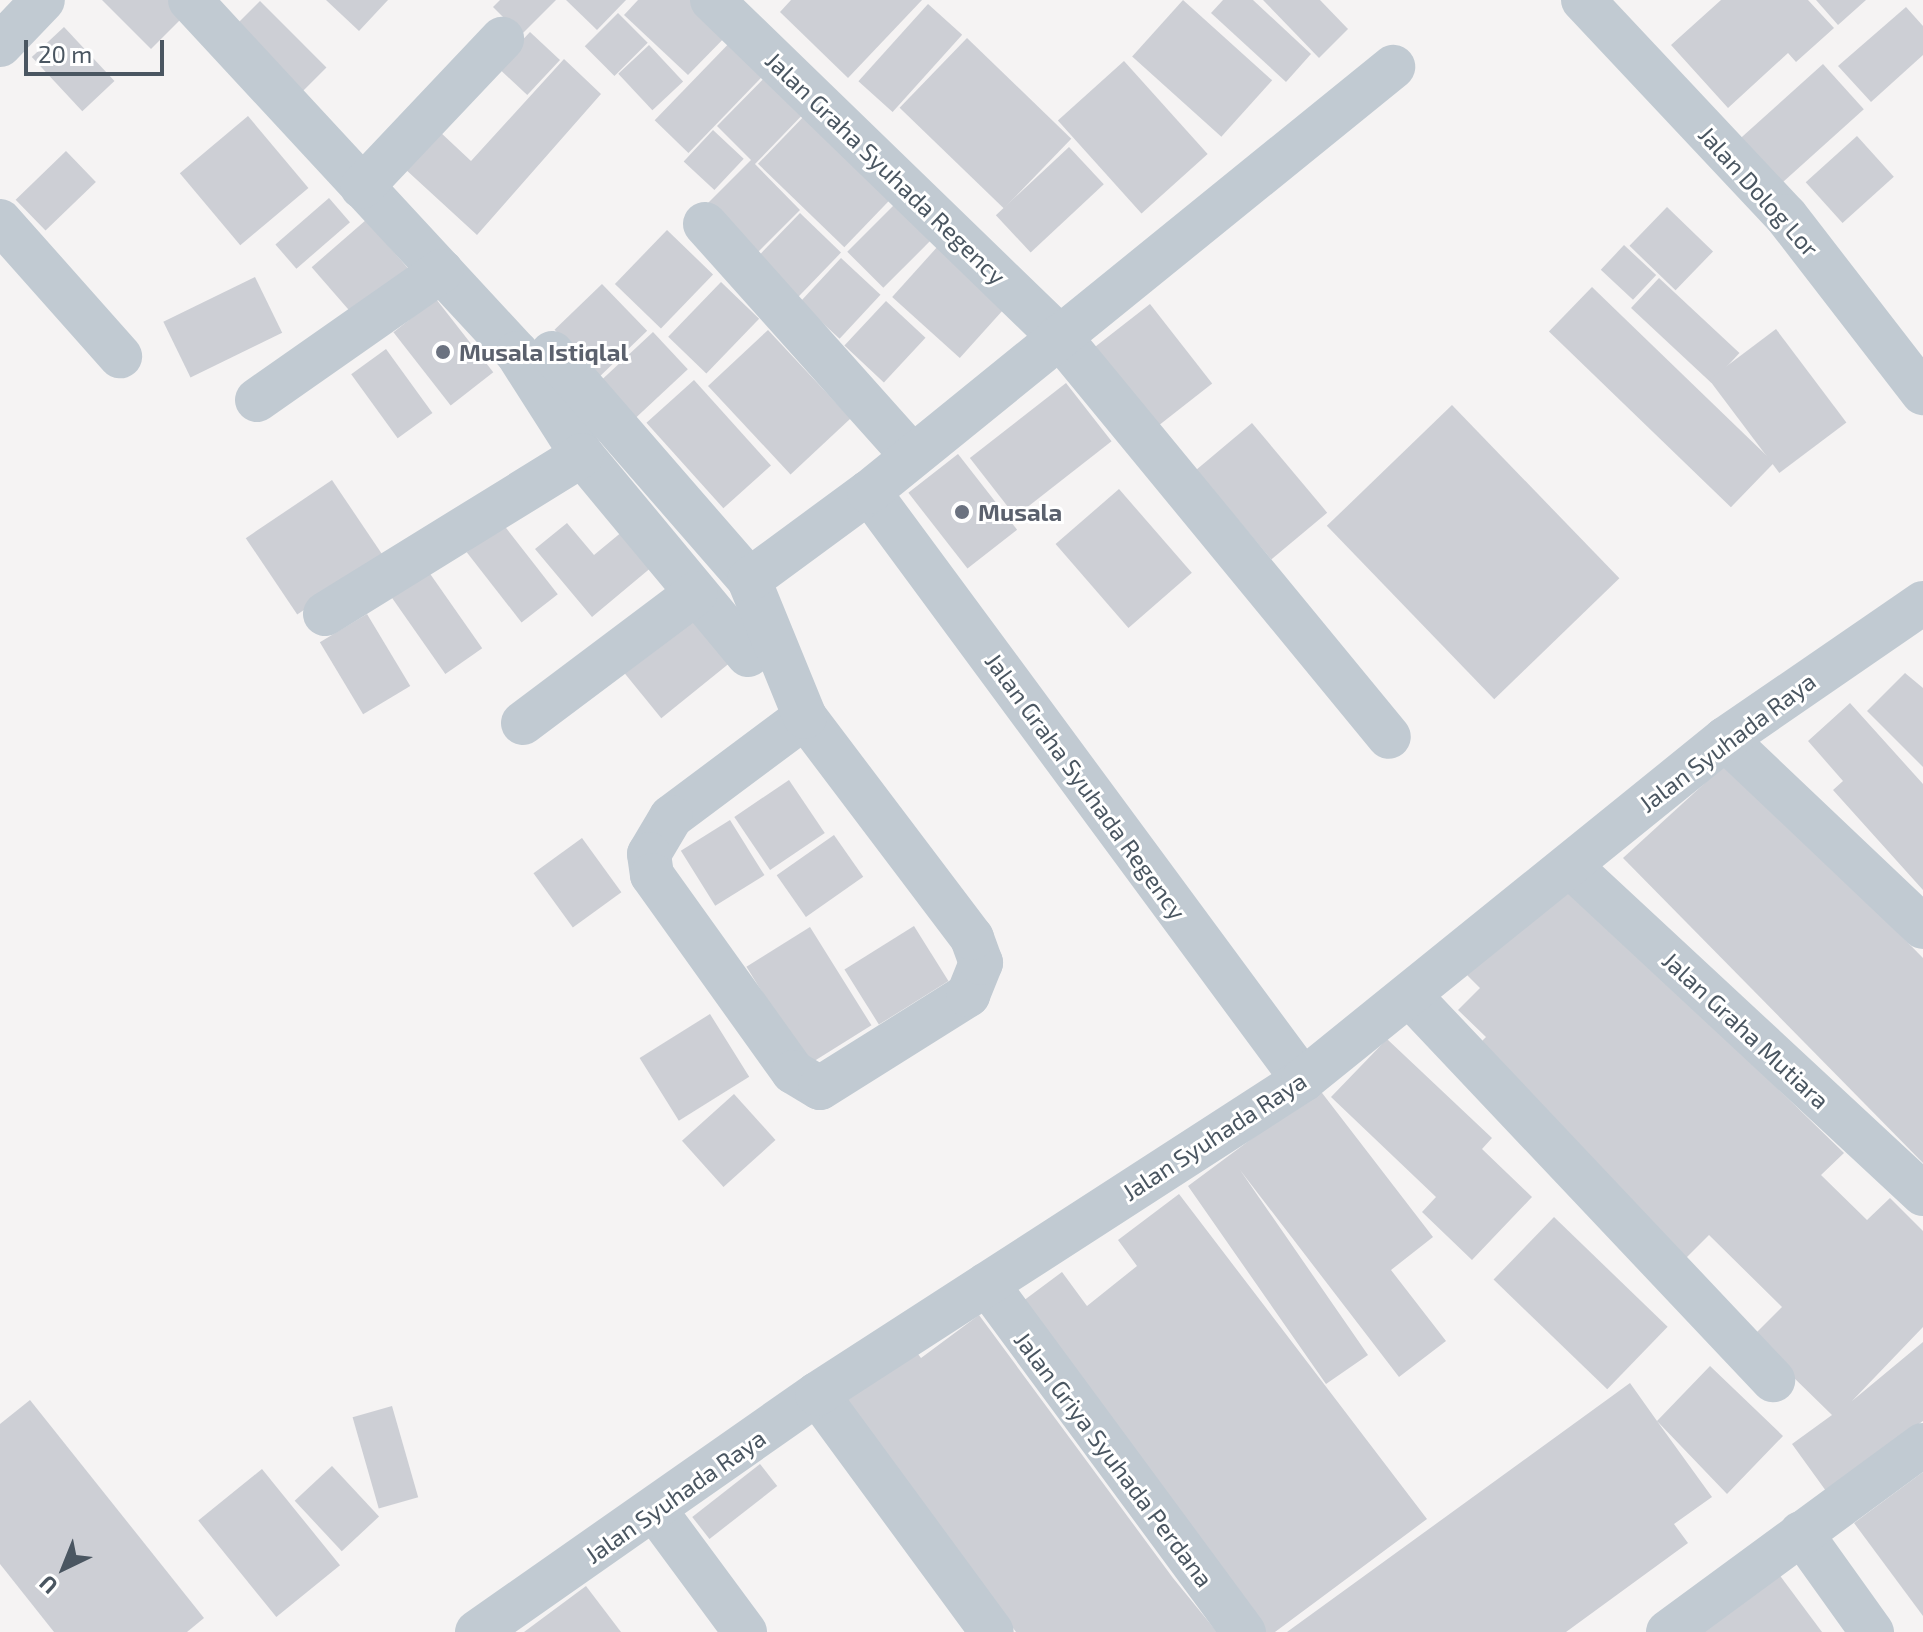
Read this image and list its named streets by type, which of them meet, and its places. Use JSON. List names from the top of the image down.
{
  "streets": {
    "street": [
      "Jalan Graha Syuhada Regency",
      "Jalan Dolog Lor",
      "Jalan Syuhada Raya",
      "Jalan Graha Mutiara",
      "Jalan Griya Syuhada Perdana"
    ]
  },
  "crossings": [
    ["Jalan Graha Syuhada Regency", "Jalan Syuhada Raya"],
    ["Jalan Syuhada Raya", "Jalan Graha Mutiara"],
    ["Jalan Syuhada Raya", "Jalan Griya Syuhada Perdana"]
  ],
  "places": ["Musala Istiqlal", "Musala"],
  "scale_bar": "20 m",
  "north": "bottom left"
}
